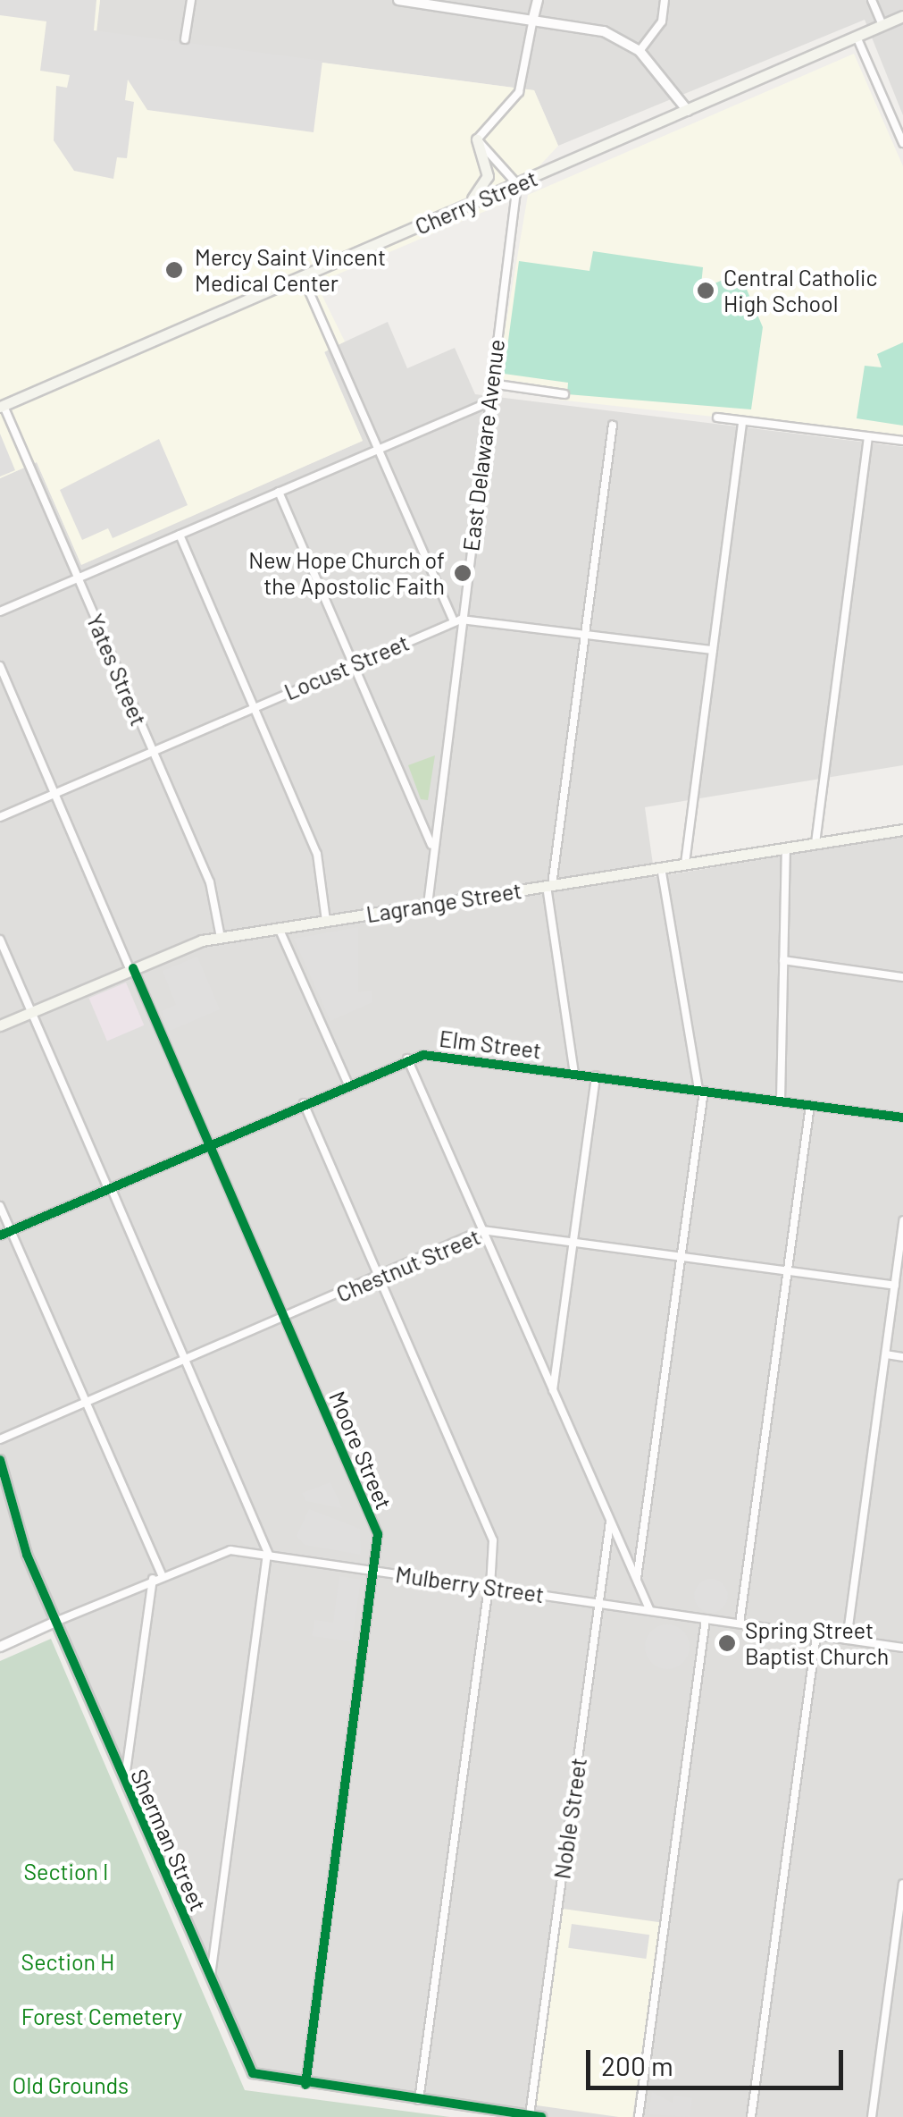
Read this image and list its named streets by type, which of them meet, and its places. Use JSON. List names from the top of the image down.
{
  "streets": {
    "main road": ["Cherry Street", "Lagrange Street"],
    "street": [
      "East Delaware Avenue",
      "Locust Street",
      "Yates Street",
      "Elm Street",
      "Chestnut Street",
      "Moore Street",
      "Mulberry Street",
      "Noble Street",
      "Sherman Street"
    ]
  },
  "crossings": [
    ["Cherry Street", "East Delaware Avenue"],
    ["Cherry Street", "Yates Street"],
    ["East Delaware Avenue", "Locust Street"],
    ["East Delaware Avenue", "Lagrange Street"],
    ["Locust Street", "Yates Street"],
    ["Locust Street", "Moore Street"],
    ["Yates Street", "Lagrange Street"],
    ["Lagrange Street", "Moore Street"],
    ["Elm Street", "Moore Street"],
    ["Chestnut Street", "Moore Street"],
    ["Moore Street", "Mulberry Street"],
    ["Moore Street", "Sherman Street"],
    ["Mulberry Street", "Noble Street"],
    ["Mulberry Street", "Sherman Street"]
  ],
  "parks": [
    "Section I",
    "Section H",
    "Forest Cemetery",
    "Old Grounds"
  ],
  "places": [
    "Mercy Saint Vincent Medical Center",
    "Central Catholic High School",
    "New Hope Church of the Apostolic Faith",
    "Spring Street Baptist Church"
  ],
  "scale_bar": "200 m"
}
